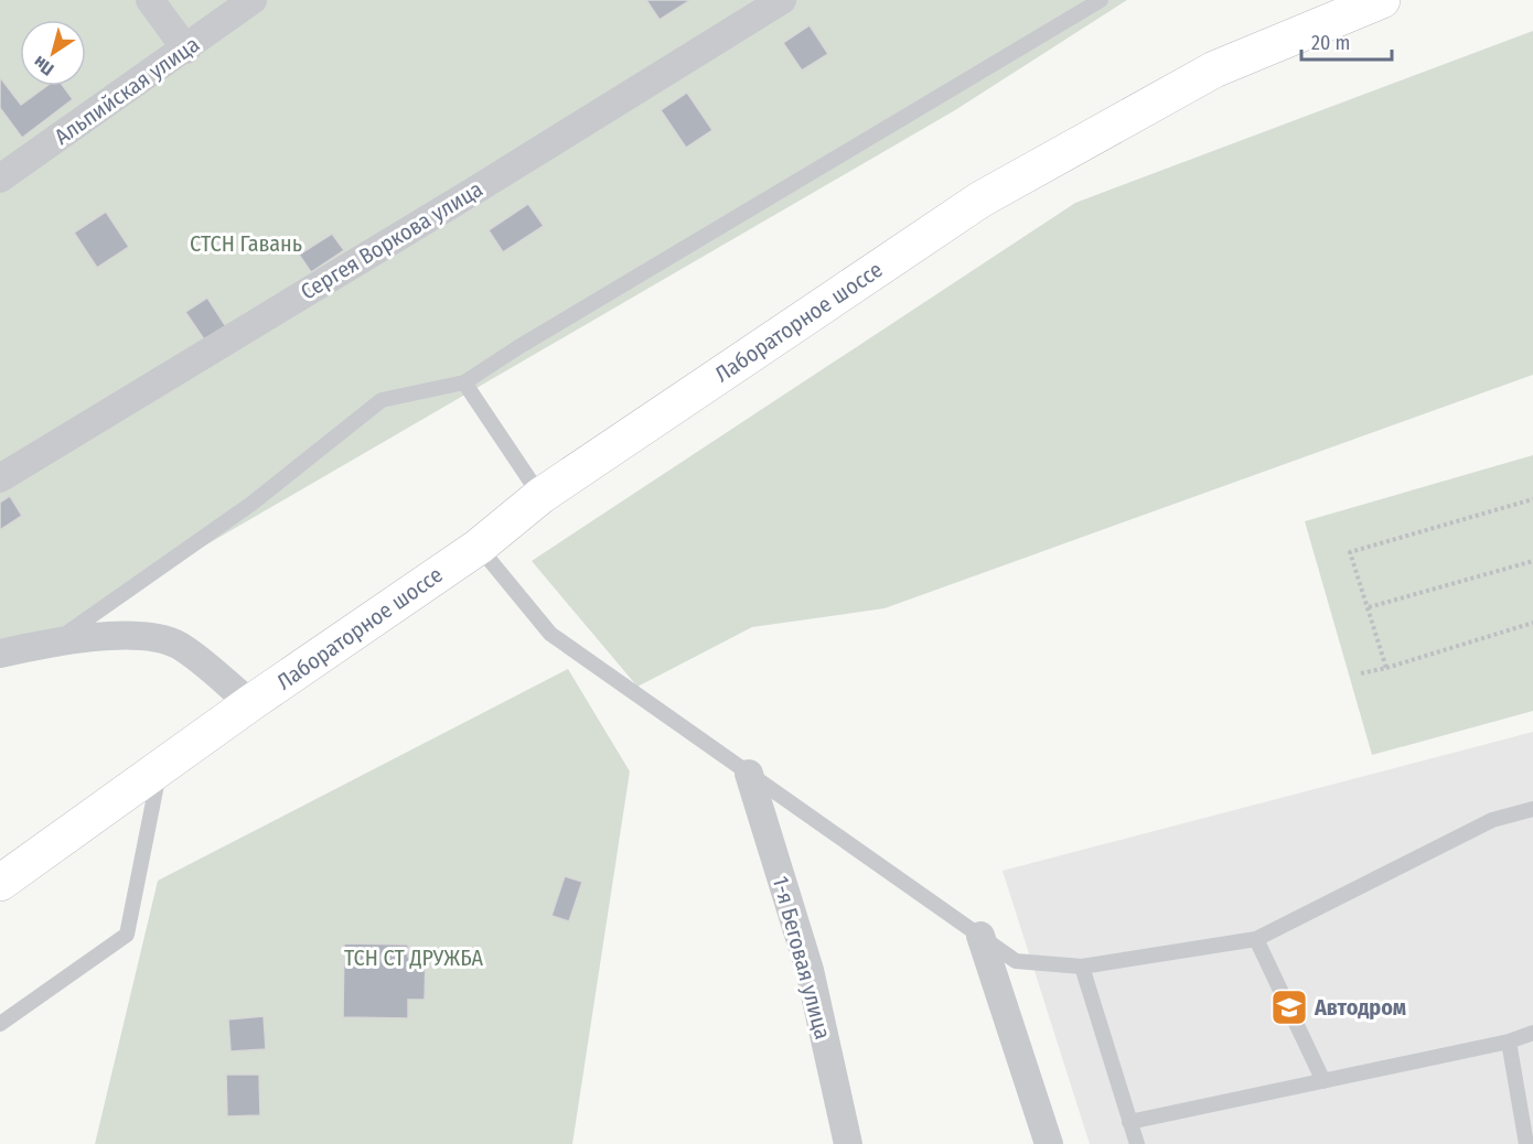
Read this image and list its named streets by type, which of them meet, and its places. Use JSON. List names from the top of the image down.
{
  "streets": {
    "main road": ["Лабораторное шоссе"],
    "street": ["Альпийская улица", "Сергея Воркова улица", "1-я Беговая улица"]
  },
  "parks": ["СТСН Гавань", "ТСН СТ ДРУЖБА"],
  "places": {
    "school or university": ["Автодром"]
  },
  "scale_bar": "20 m",
  "north": "bottom left"
}
